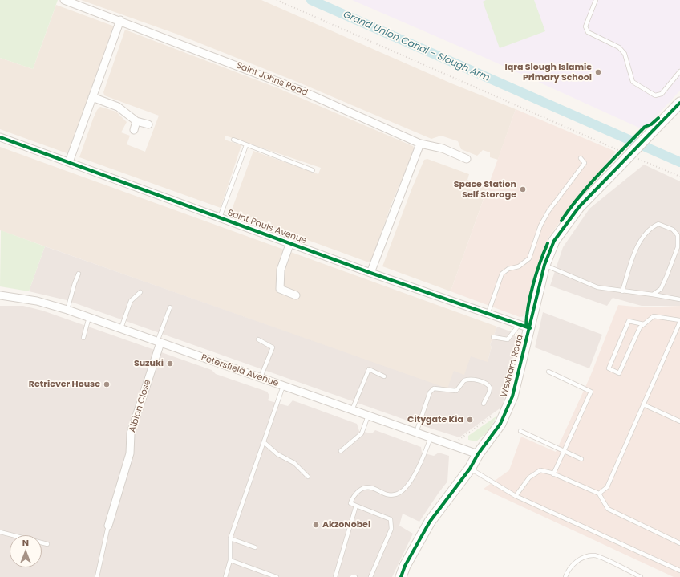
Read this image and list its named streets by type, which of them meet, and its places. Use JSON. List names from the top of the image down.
{
  "streets": {
    "street": [
      "Saint Johns Road",
      "Saint Pauls Avenue",
      "Wexham Road",
      "Petersfield Avenue",
      "Albion Close"
    ]
  },
  "crossings": [
    ["Saint Pauls Avenue", "Wexham Road"],
    ["Wexham Road", "Petersfield Avenue"],
    ["Petersfield Avenue", "Albion Close"]
  ],
  "water": ["Grand Union Canal - Slough Arm"],
  "places": [
    "Iqra Slough Islamic Primary School",
    "Space Station Self Storage",
    "Suzuki",
    "Retriever House",
    "Citygate Kia",
    "AkzoNobel"
  ],
  "north": "top"
}
